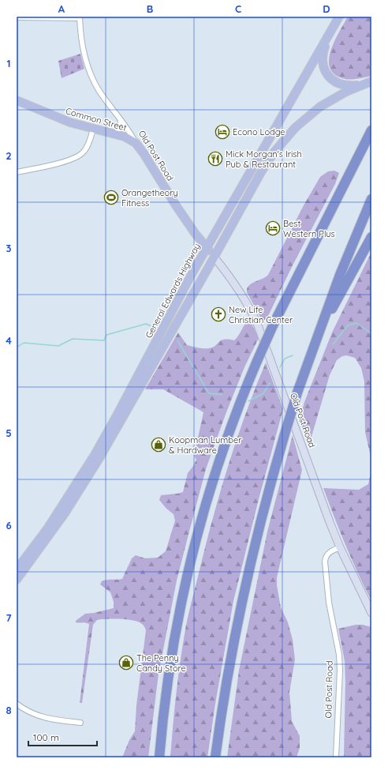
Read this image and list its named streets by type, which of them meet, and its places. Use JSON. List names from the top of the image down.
{
  "streets": {
    "main road": ["Common Street", "Old Post Road", "General Edwards Highway"]
  },
  "crossings": [
    ["Common Street", "Old Post Road"],
    ["Old Post Road", "General Edwards Highway"]
  ],
  "places": {
    "hotel": ["Econo Lodge", "Best Western Plus"],
    "restaurant": ["Mick Morgan's Irish Pub & Restaurant"],
    "sports": ["Orangetheory Fitness"],
    "church": ["New Life Christian Center"],
    "shop": ["Koopman Lumber & Hardware", "The Penny Candy Store"]
  },
  "scale_bar": "100 m",
  "grid": {
    "columns": [
      "A",
      "B",
      "C",
      "D"
    ],
    "rows": [
      "1",
      "2",
      "3",
      "4",
      "5",
      "6",
      "7",
      "8"
    ]
  }
}
